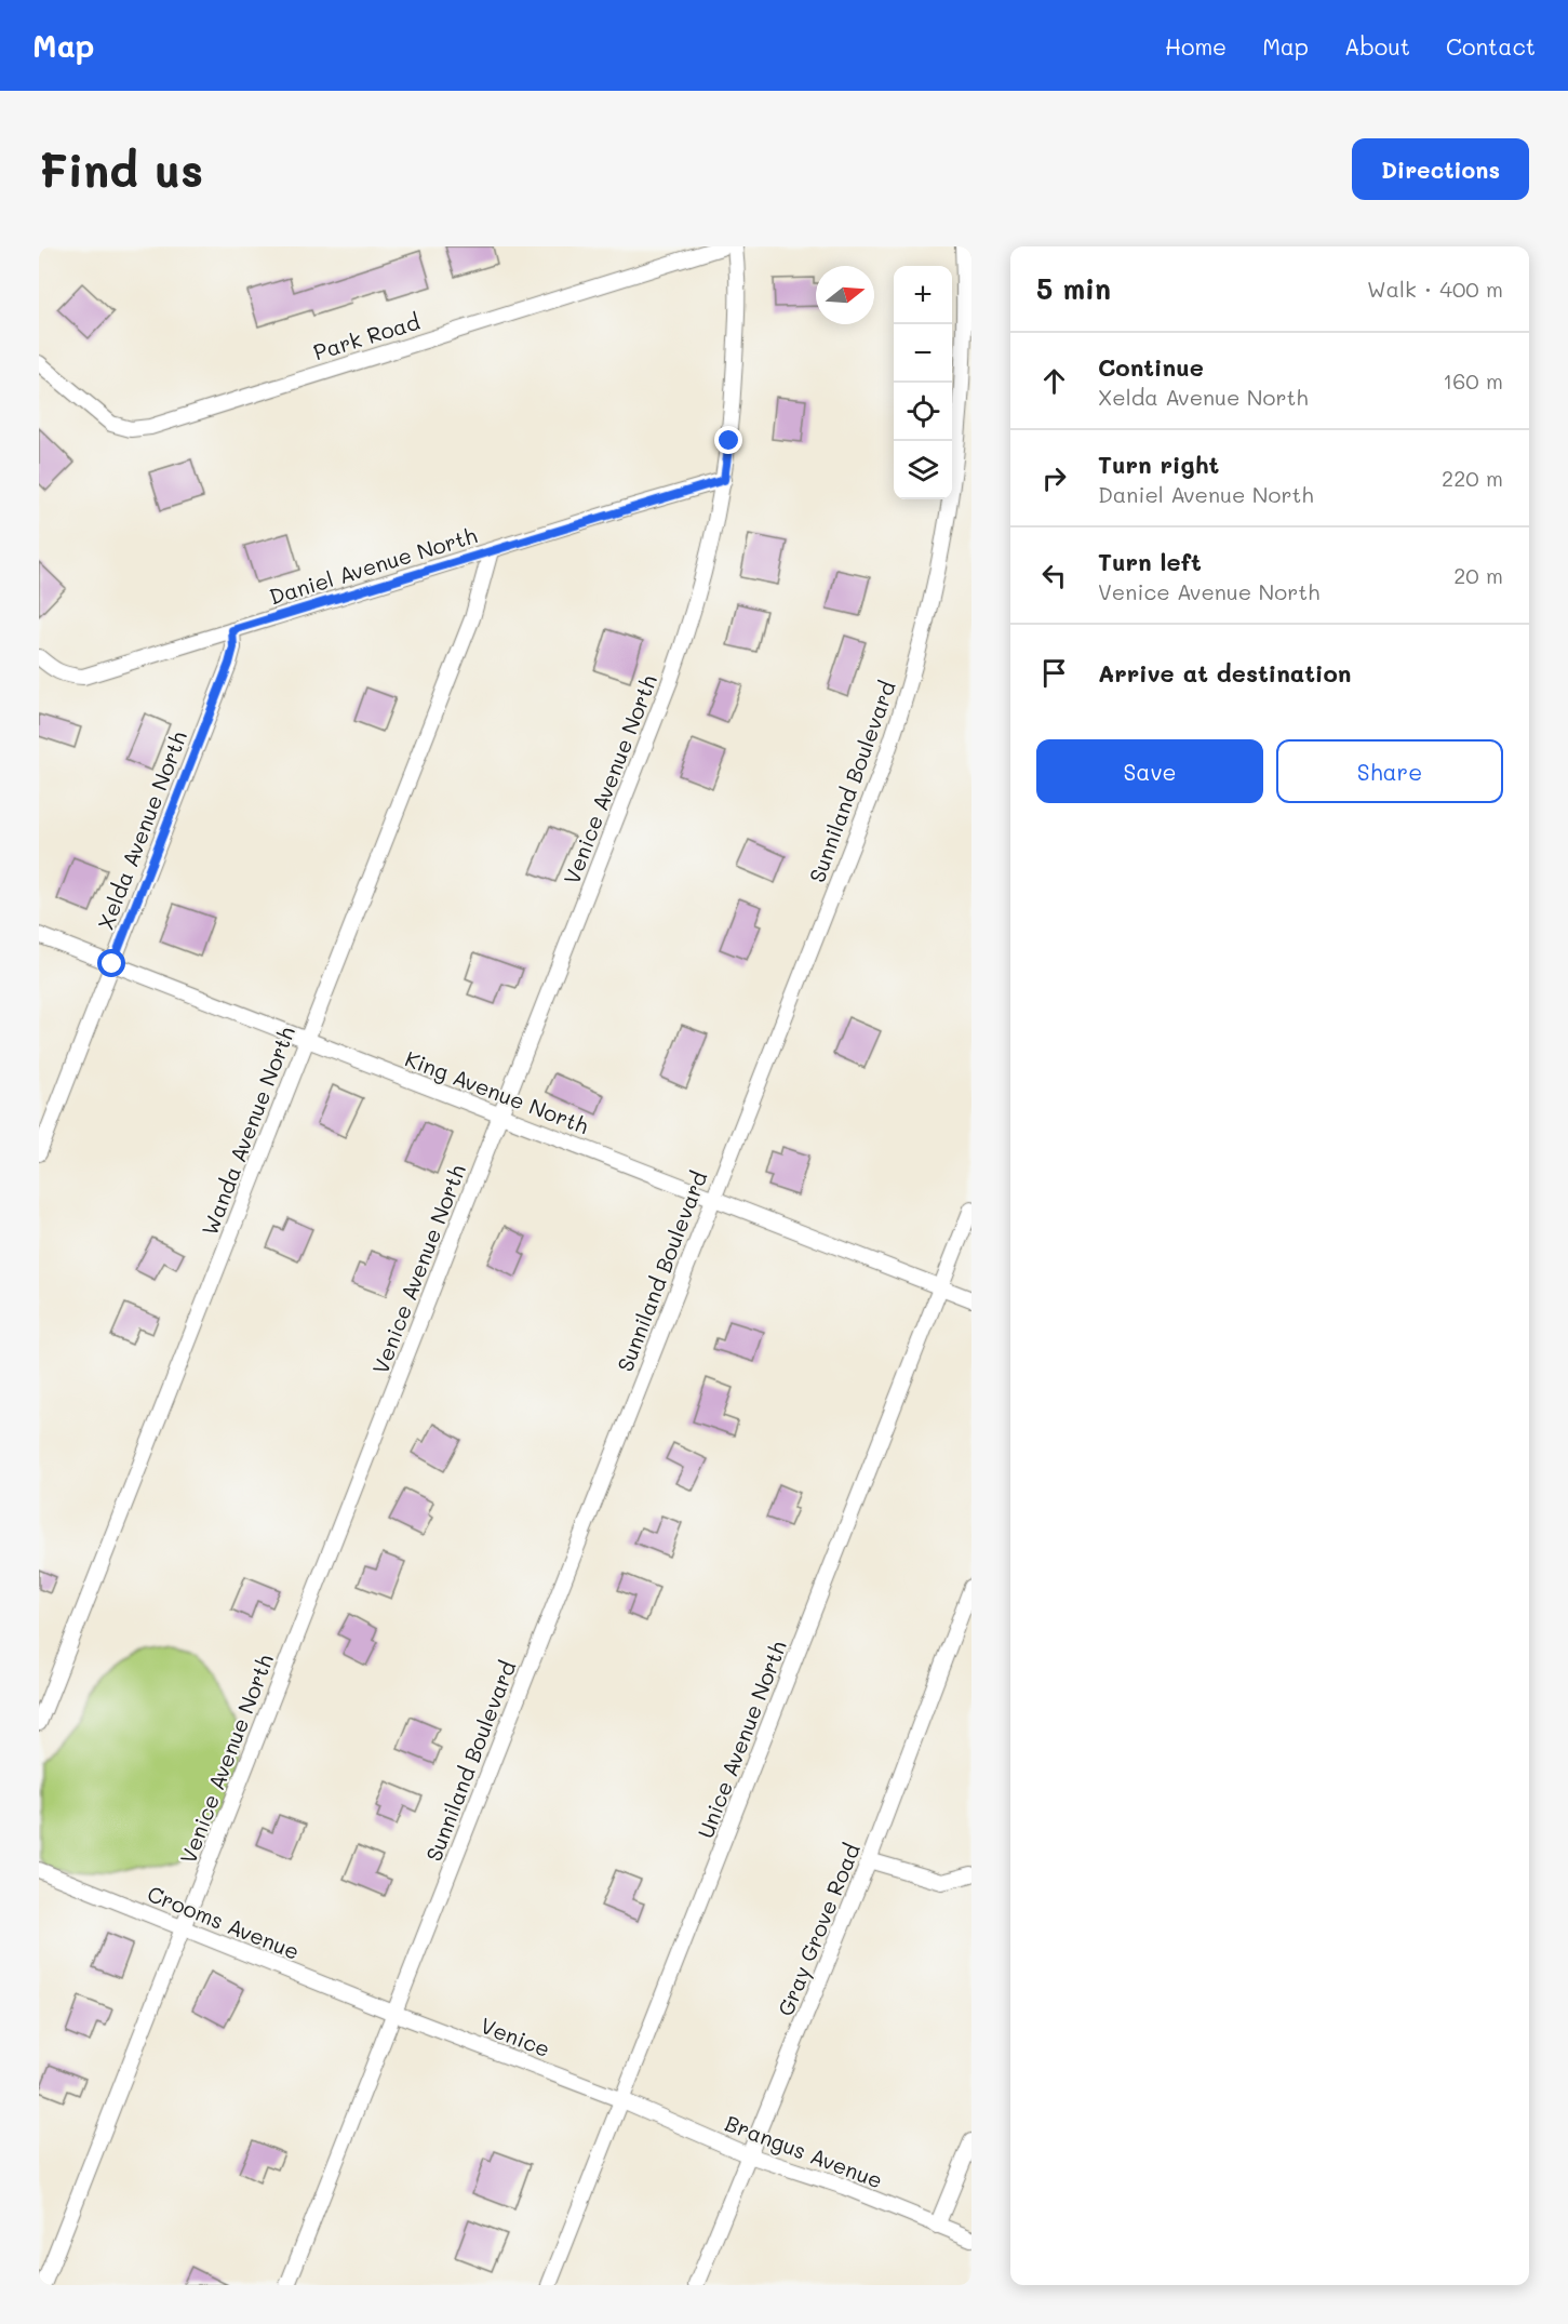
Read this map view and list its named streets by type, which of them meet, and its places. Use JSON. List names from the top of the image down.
{
  "streets": {
    "street": [
      "Park Road",
      "Daniel Avenue North",
      "Venice Avenue North",
      "Sunniland Boulevard",
      "Xelda Avenue North",
      "King Avenue North",
      "Wanda Avenue North",
      "Unice Avenue North",
      "Crooms Avenue",
      "Gray Grove Road",
      "Venice",
      "Brangus Avenue"
    ]
  },
  "crossings": [
    ["Daniel Avenue North", "Venice Avenue North"],
    ["Daniel Avenue North", "Xelda Avenue North"],
    ["Daniel Avenue North", "Wanda Avenue North"],
    ["Venice Avenue North", "King Avenue North"],
    ["Venice Avenue North", "Crooms Avenue"],
    ["Sunniland Boulevard", "King Avenue North"],
    ["Sunniland Boulevard", "Crooms Avenue"],
    ["Sunniland Boulevard", "Venice"],
    ["Xelda Avenue North", "King Avenue North"],
    ["King Avenue North", "Wanda Avenue North"],
    ["King Avenue North", "Unice Avenue North"],
    ["Unice Avenue North", "Venice"],
    ["Unice Avenue North", "Brangus Avenue"],
    ["Crooms Avenue", "Venice"],
    ["Gray Grove Road", "Brangus Avenue"],
    ["Venice", "Brangus Avenue"]
  ],
  "north": "right",
  "page": {
    "header": "Map",
    "nav": [
      "Home",
      "Map",
      "About",
      "Contact"
    ],
    "buttons": [
      "Directions",
      ["Save", "Share"]
    ],
    "title": "Find us",
    "heading": ["5 min", "Walk · 400 m"],
    "map_buttons": ["+", "−"],
    "list": [
      ["Continue", "Xelda Avenue North", "160 m"],
      ["Turn right", "Daniel Avenue North", "220 m"],
      ["Turn left", "Venice Avenue North", "20 m"],
      "Arrive at destination"
    ]
  }
}
